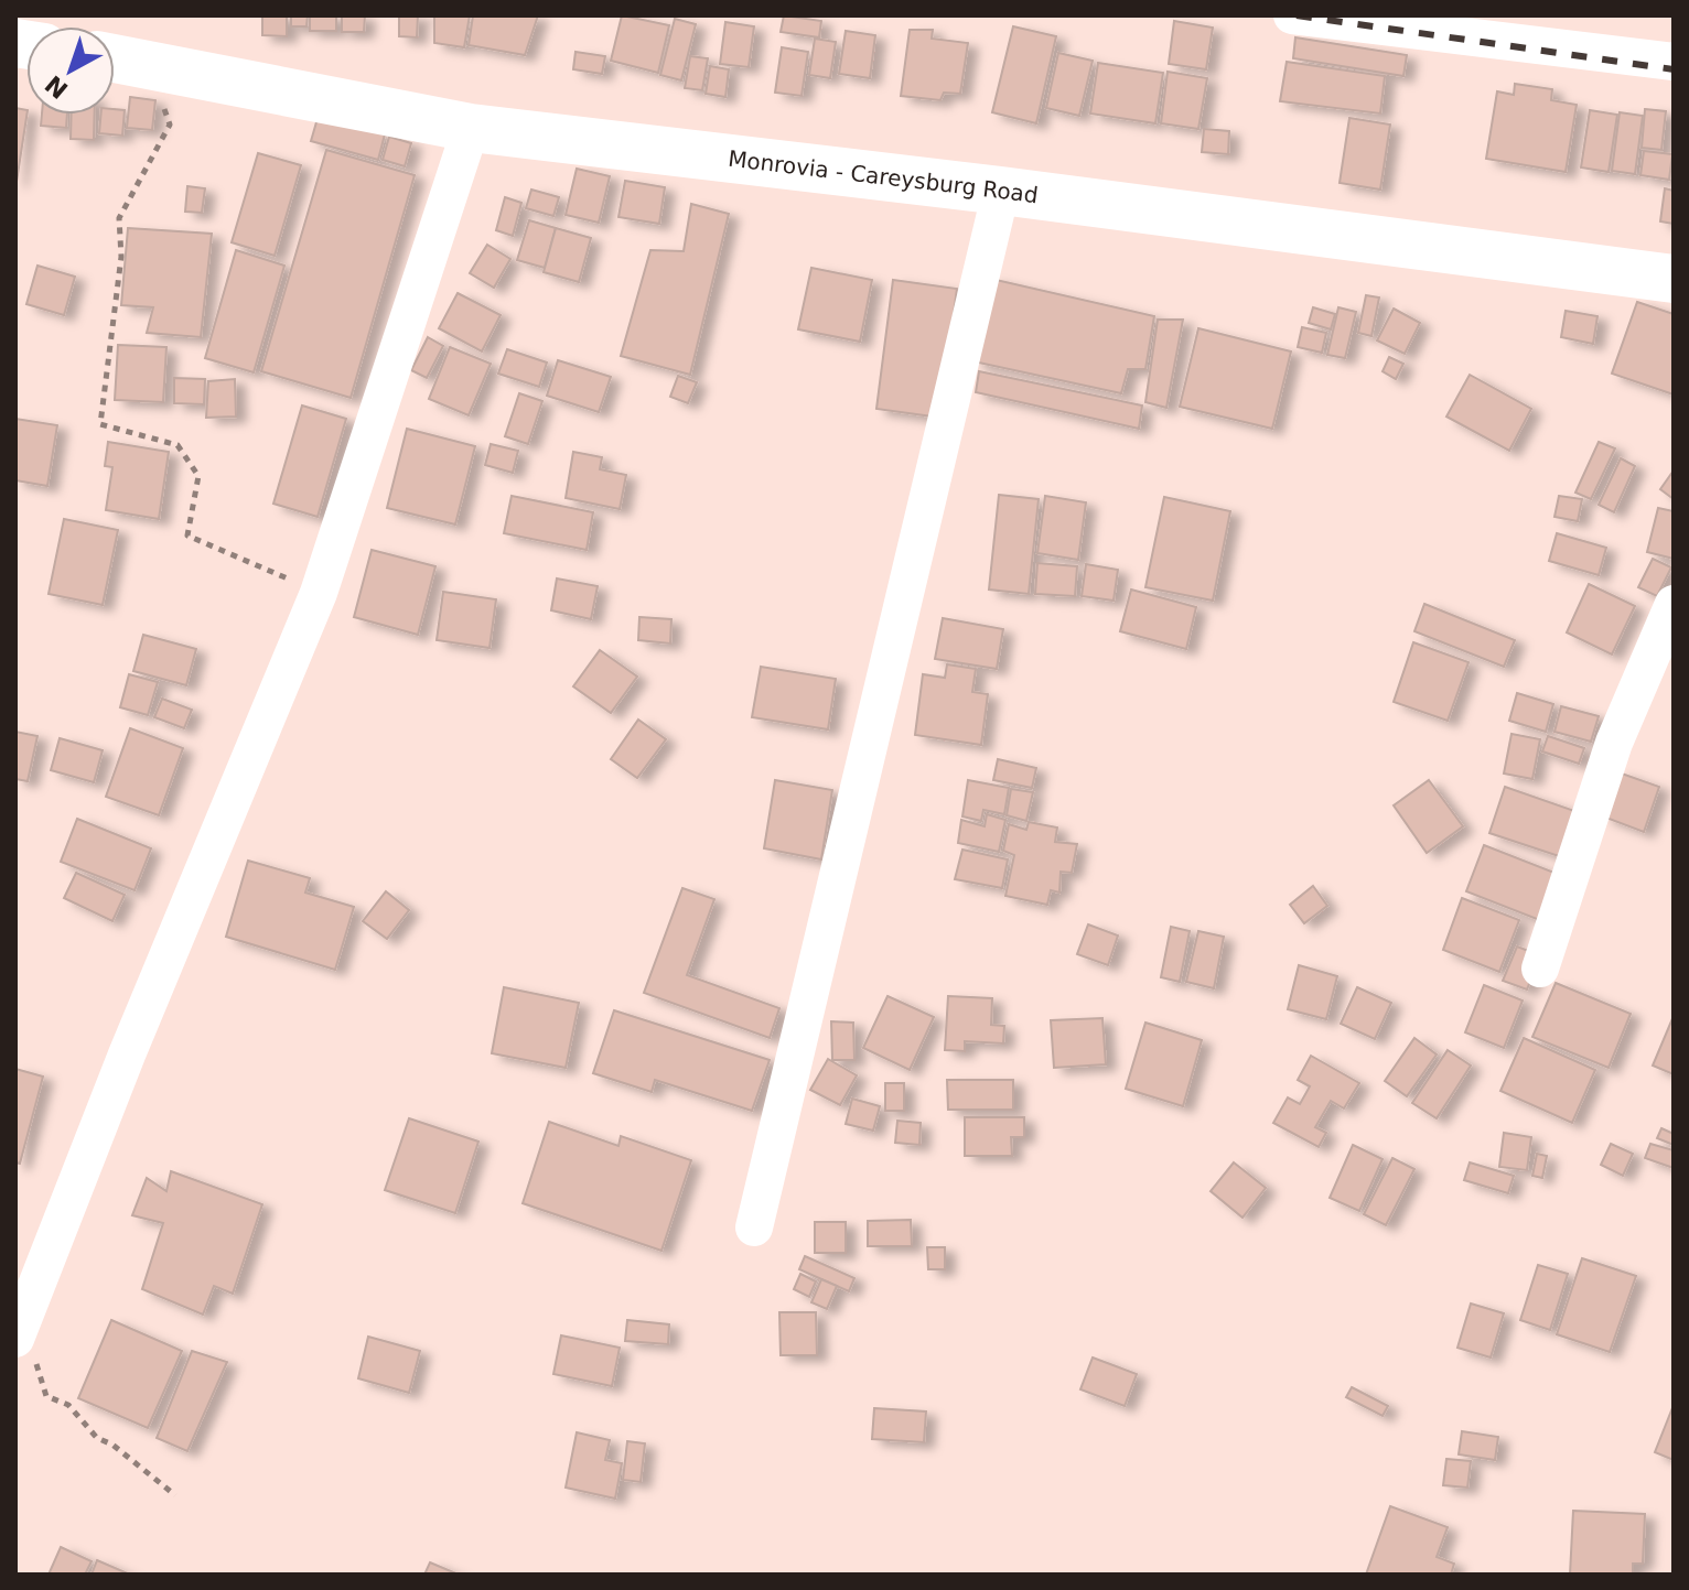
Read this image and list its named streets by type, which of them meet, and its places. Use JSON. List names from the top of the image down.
{
  "streets": {
    "main road": ["Monrovia - Careysburg Road"]
  },
  "north": "bottom left"
}
